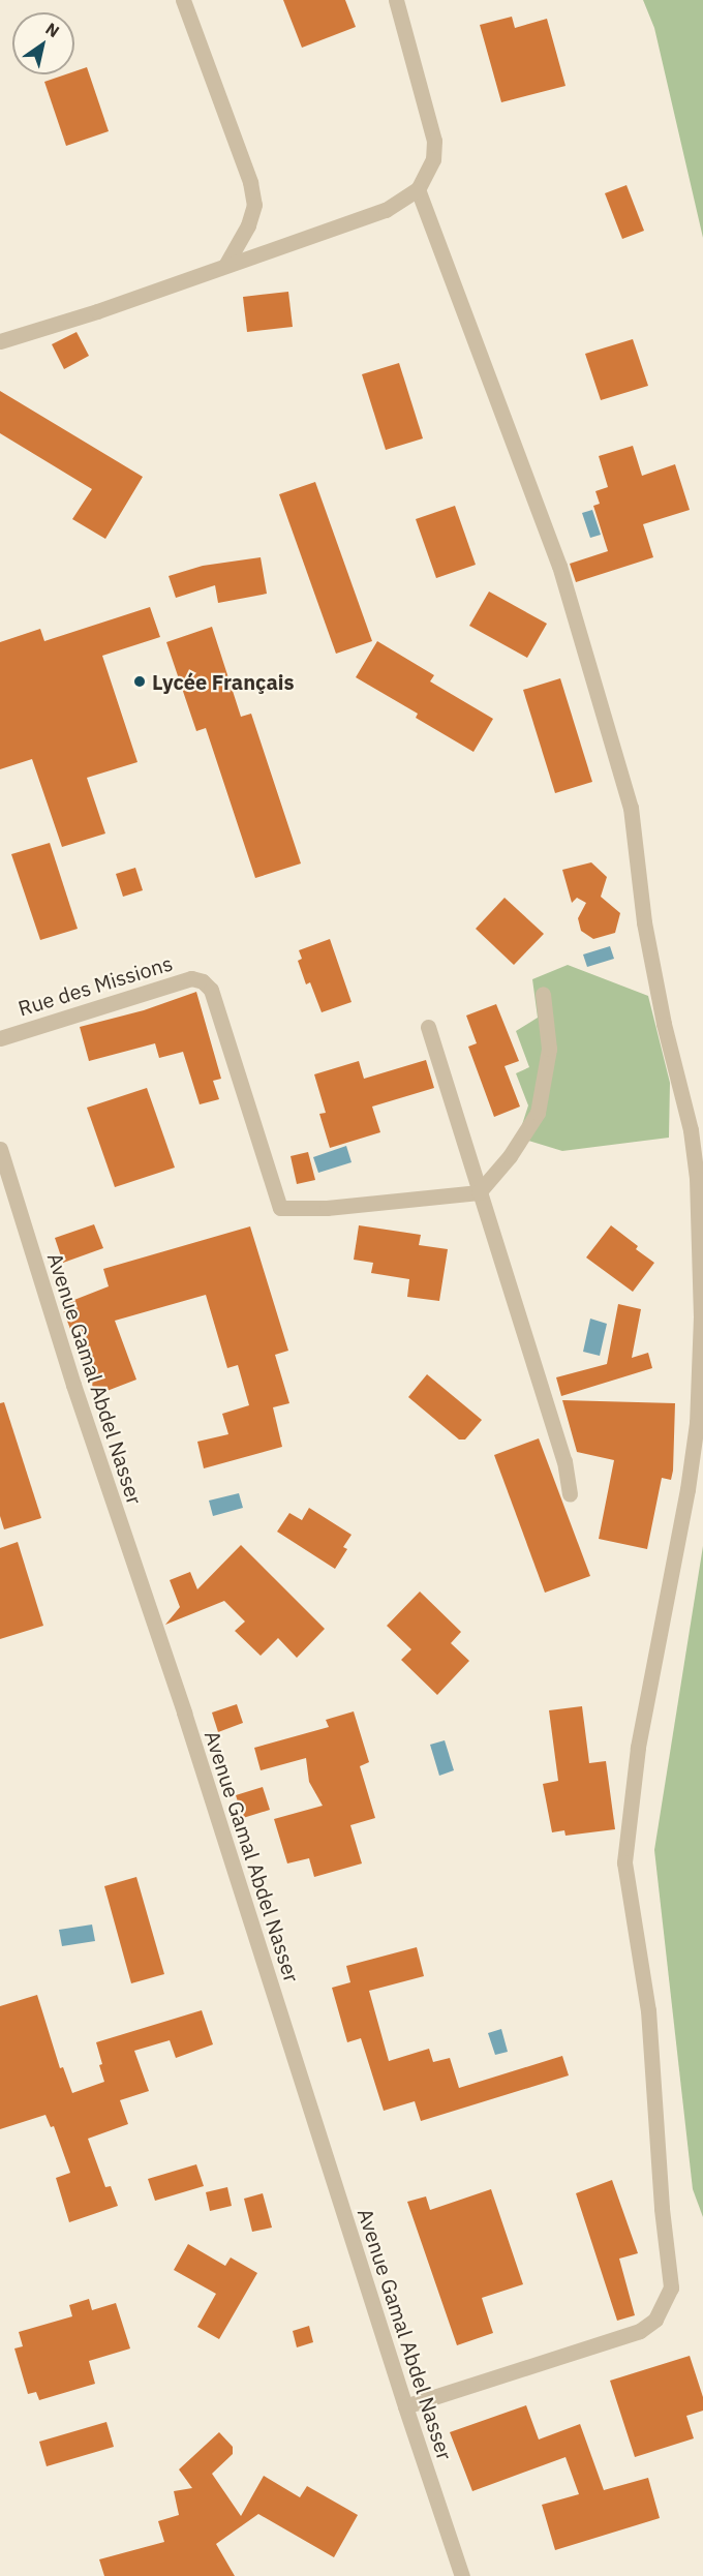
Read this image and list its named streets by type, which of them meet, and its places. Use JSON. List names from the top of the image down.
{
  "streets": {
    "street": ["Rue des Missions", "Avenue Gamal Abdel Nasser"]
  },
  "places": ["Lycée Français"],
  "north": "top right"
}
